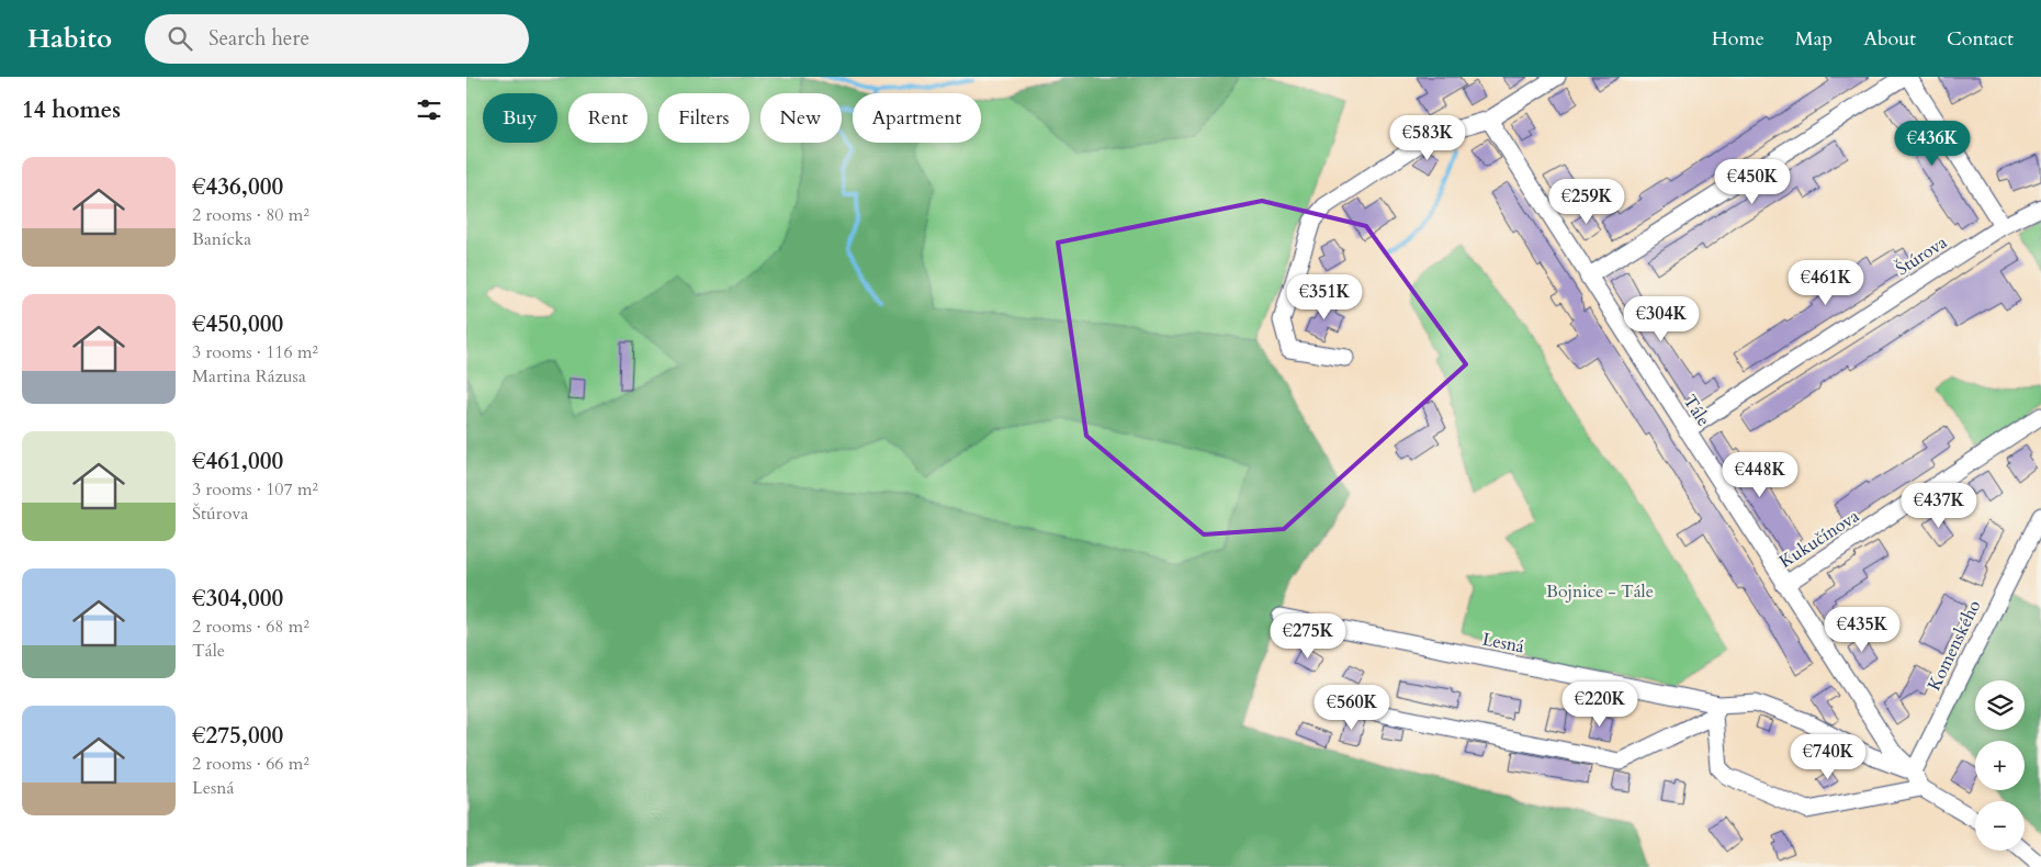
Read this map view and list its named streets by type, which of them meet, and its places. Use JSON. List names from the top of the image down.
{
  "streets": {
    "street": [
      "Štúrova",
      "Tále",
      "Kukučínova",
      "Lesná",
      "Komenského"
    ]
  },
  "crossings": [
    ["Štúrova", "Tále"],
    ["Tále", "Kukučínova"],
    ["Tále", "Lesná"],
    ["Tále", "Komenského"],
    ["Lesná", "Komenského"]
  ],
  "parks": ["Bojnice - Tále"],
  "page": {
    "header": "Habito",
    "search": "Search here",
    "nav": [
      "Home",
      "Map",
      "About",
      "Contact"
    ],
    "heading": "14 homes",
    "chip": [
      "Buy",
      "Rent",
      "Filters",
      "New",
      "Apartment"
    ],
    "price": [
      "€583K",
      "€436K",
      "€450K",
      "€259K",
      "€461K",
      "€351K",
      "€304K",
      "€448K",
      "€437K",
      "€435K",
      "€275K",
      "€220K",
      "€560K",
      "€740K"
    ],
    "list": [
      {
        "name": "€436,000",
        "note": "2 rooms · 80 m² · Banícka"
      },
      {
        "name": "€450,000",
        "note": "3 rooms · 116 m² · Martina Rázusa"
      },
      {
        "name": "€461,000",
        "note": "3 rooms · 107 m² · Štúrova"
      },
      {
        "name": "€304,000",
        "note": "2 rooms · 68 m² · Tále"
      },
      {
        "name": "€275,000",
        "note": "2 rooms · 66 m² · Lesná"
      }
    ],
    "map_buttons": ["+", "−"]
  }
}
